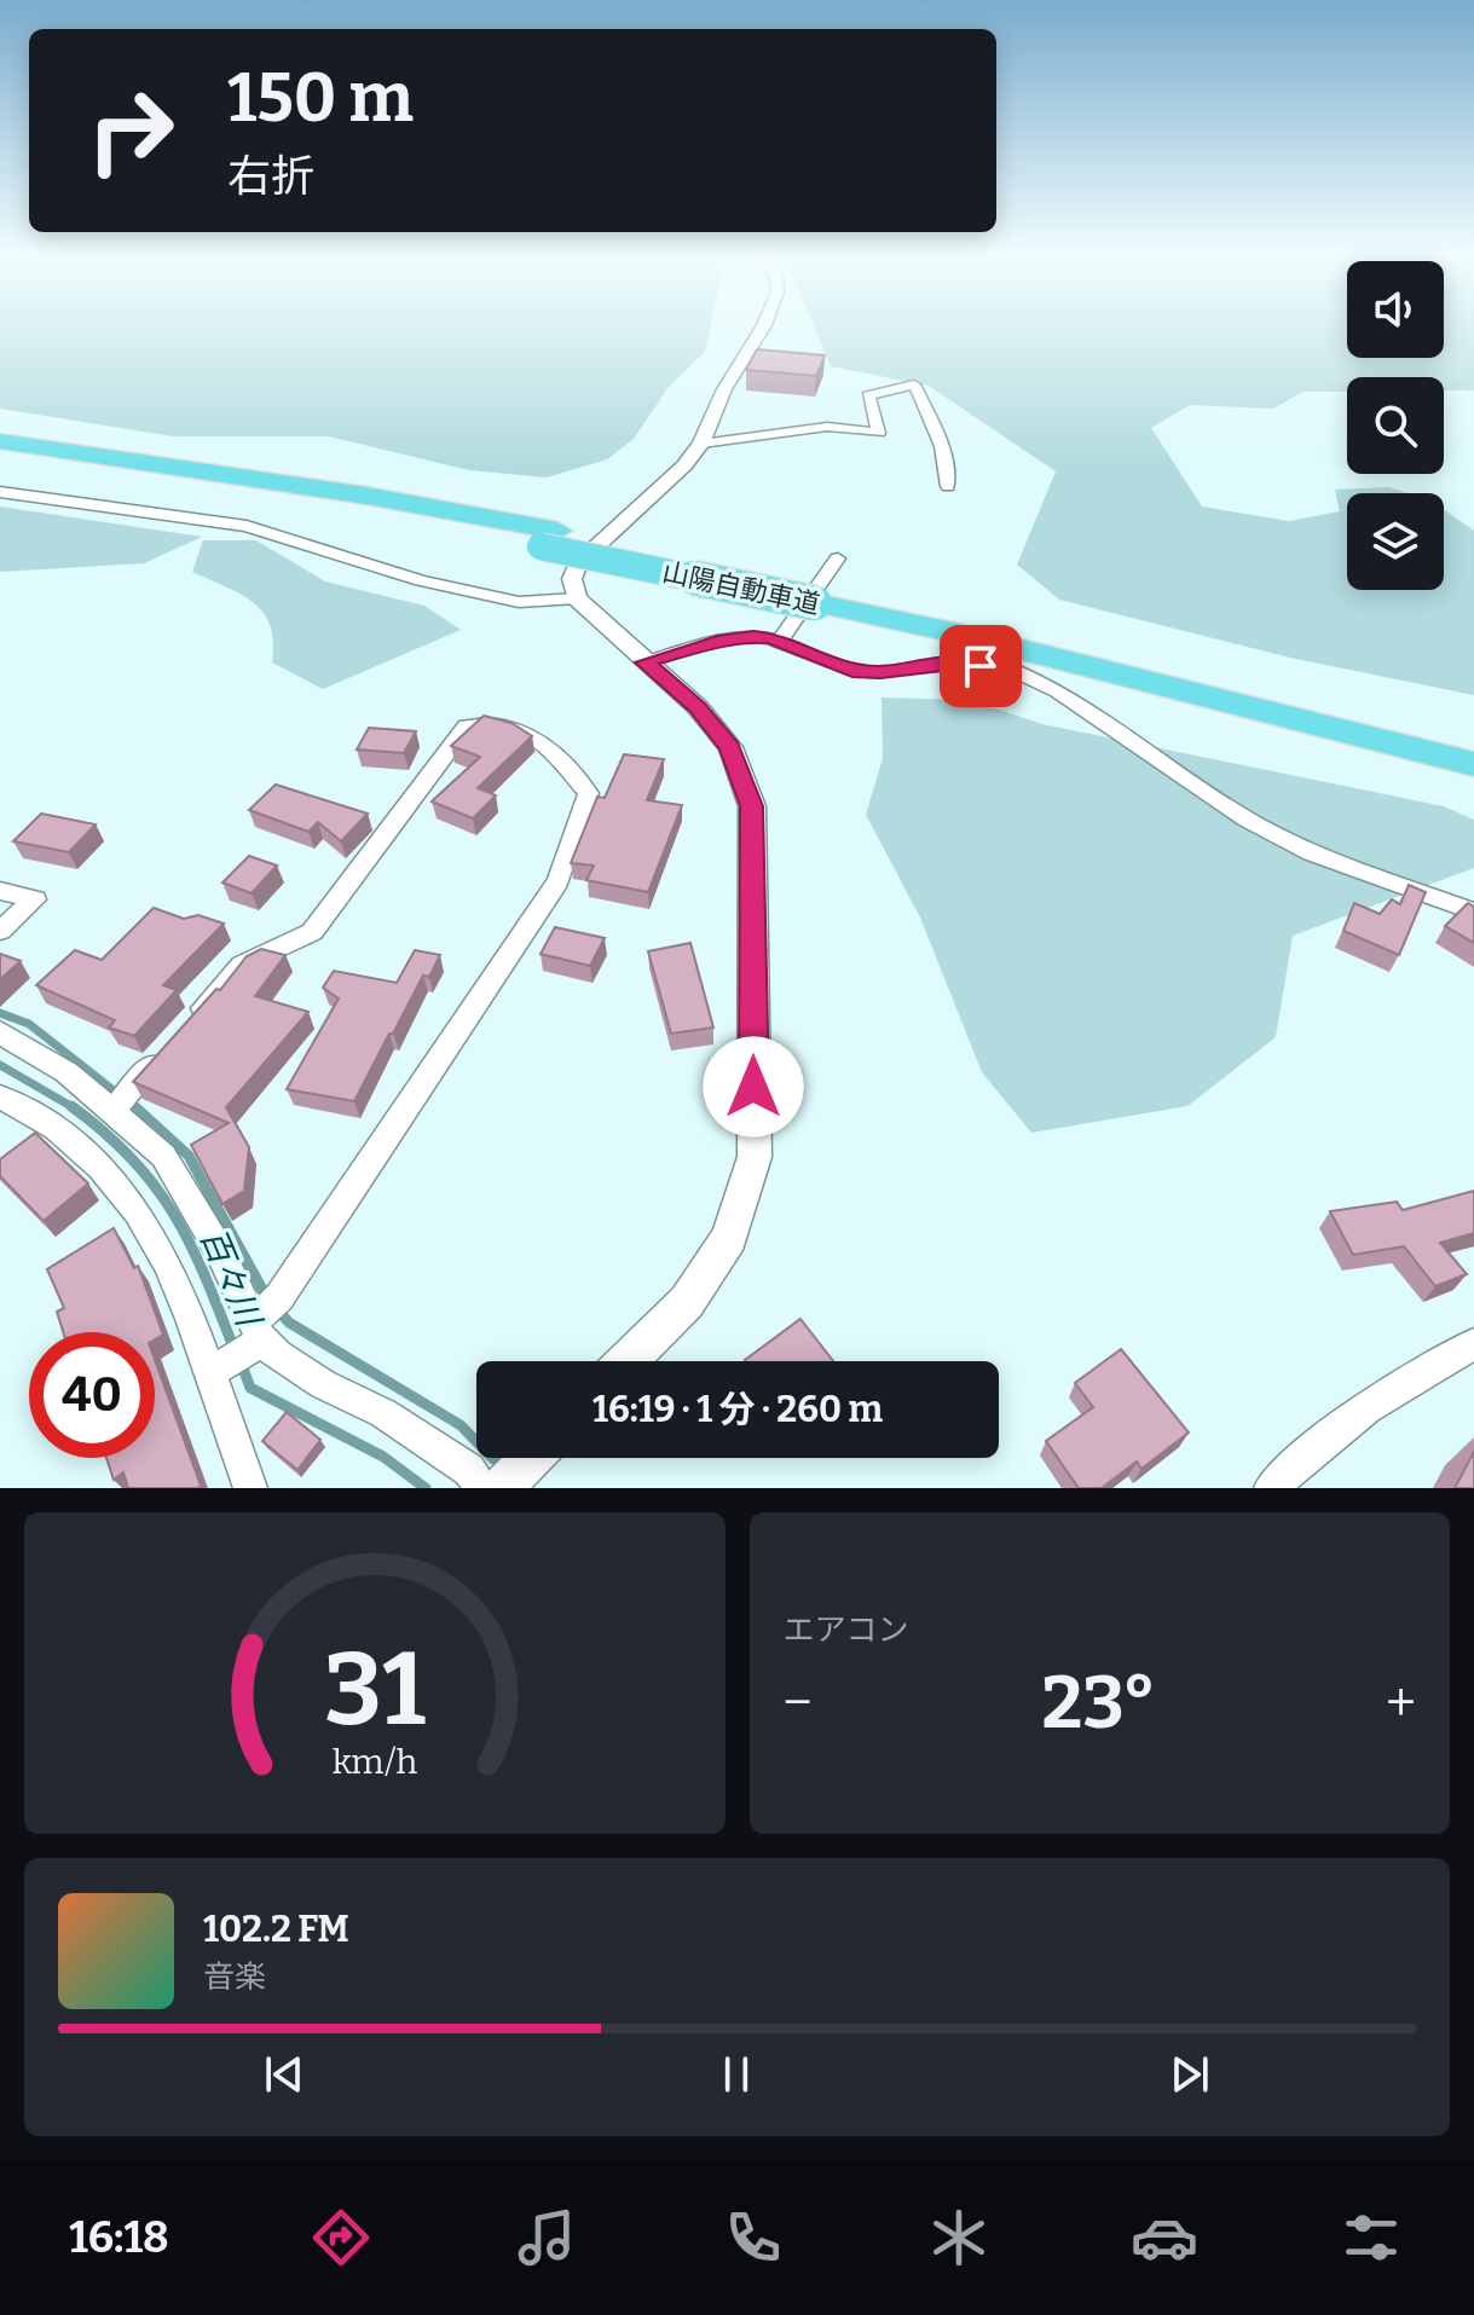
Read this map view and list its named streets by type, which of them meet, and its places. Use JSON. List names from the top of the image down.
{
  "streets": {
    "highway": ["山陽自動車道"]
  },
  "water": ["百々川"],
  "page": {
    "turn": ["150 m", "右折"],
    "limit": "40",
    "trip": "16:19 · 1 分 · 260 m",
    "tile": "エアコン",
    "heat": ["−", "23°", "+"],
    "song": ["102.2 FM", "音楽"],
    "tabs": "16:18",
    "gauge": ["31", "km/h"]
  }
}
